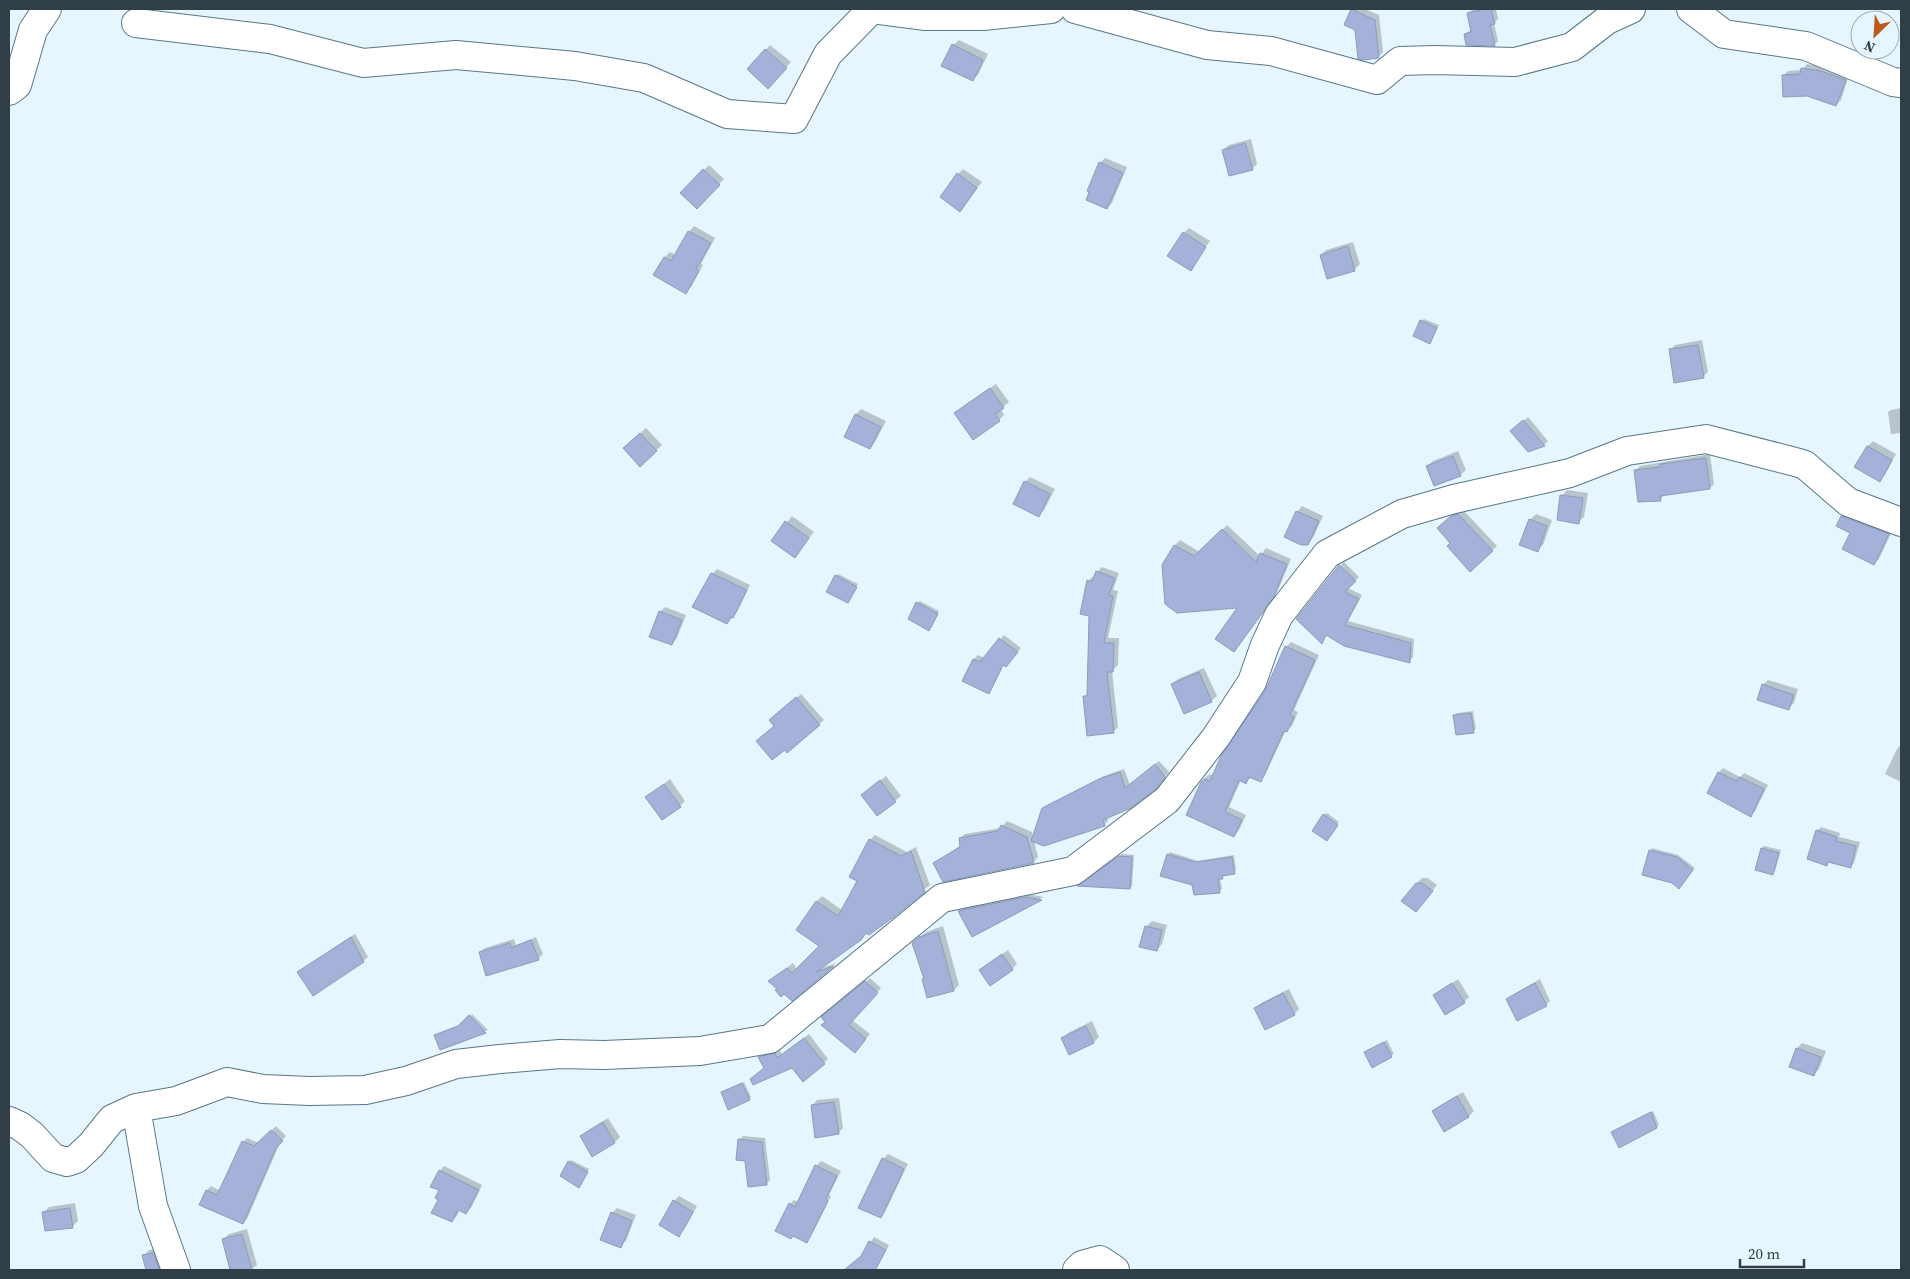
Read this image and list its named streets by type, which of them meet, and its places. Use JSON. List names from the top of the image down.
{
  "scale_bar": "20 m",
  "north": "bottom left"
}
